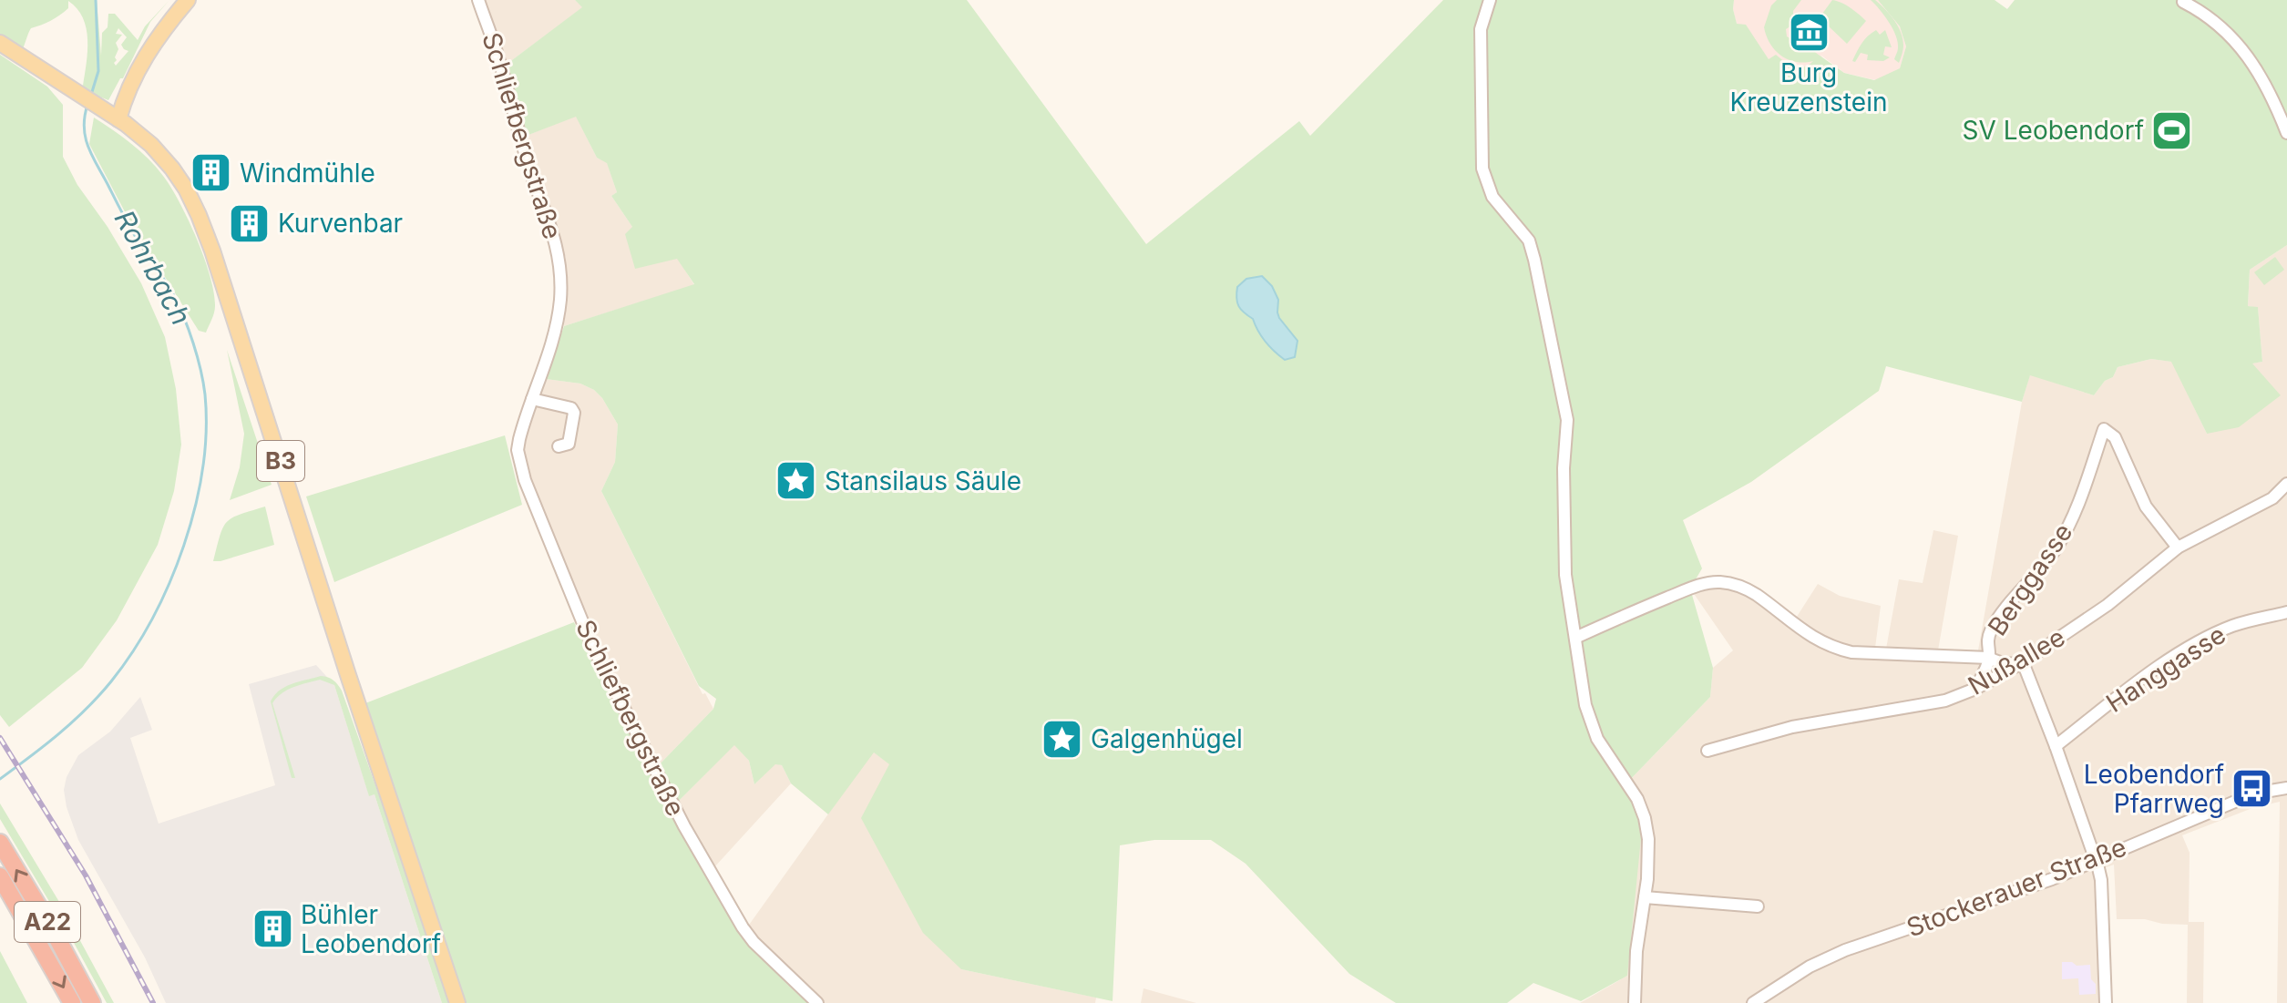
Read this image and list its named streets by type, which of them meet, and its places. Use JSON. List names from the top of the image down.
{
  "streets": {
    "highway": ["A22"],
    "main road": ["B3"],
    "street": [
      "Schliefbergstraße",
      "Berggasse",
      "Nußallee",
      "Hanggasse",
      "Stockerauer Straße"
    ]
  },
  "crossings": [
    ["Berggasse", "Nußallee"],
    ["Berggasse", "Hanggasse"],
    ["Berggasse", "Stockerauer Straße"]
  ],
  "water": ["Rohrbach"],
  "places": {
    "museum": ["Burg Kreuzenstein"],
    "sports": ["SV Leobendorf"],
    "building": ["Windmühle", "Kurvenbar", "Bühler Leobendorf"],
    "place": ["Stansilaus Säule", "Galgenhügel"],
    "bus stop": ["Leobendorf Pfarrweg"]
  }
}
